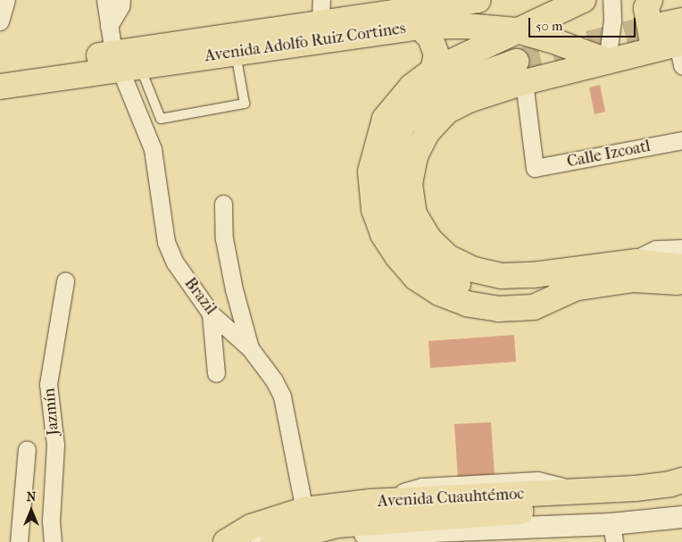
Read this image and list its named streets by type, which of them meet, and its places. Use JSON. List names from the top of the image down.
{
  "streets": {
    "main road": ["Avenida Adolfo Ruiz Cortines", "Avenida Cuauhtémoc"],
    "street": ["Calle Izcoatl", "Brazil", "Jazmín"]
  },
  "crossings": [
    ["Avenida Adolfo Ruiz Cortines", "Brazil"],
    ["Brazil", "Avenida Cuauhtémoc"]
  ],
  "scale_bar": "50 m",
  "north": "top"
}
